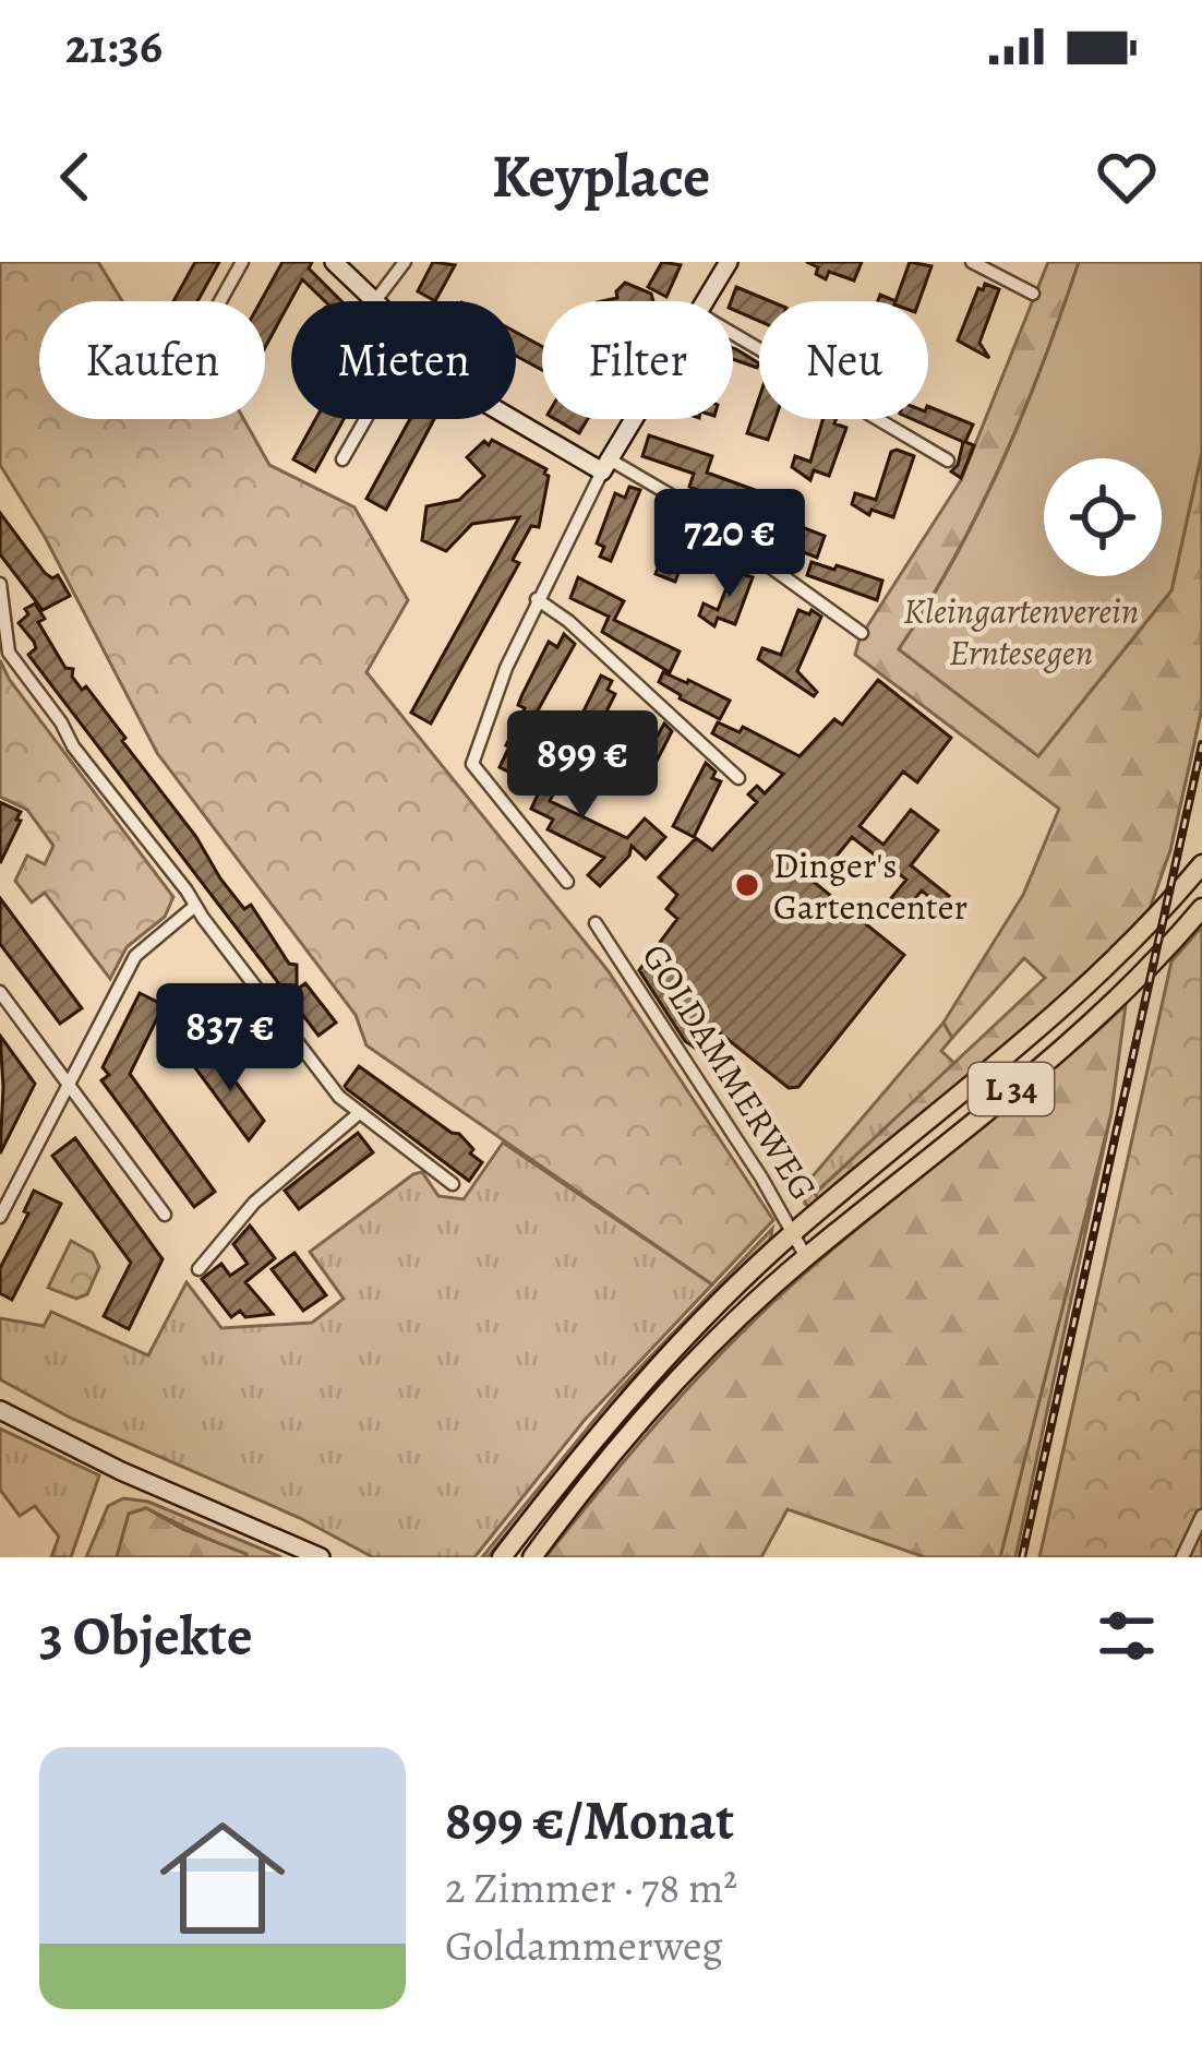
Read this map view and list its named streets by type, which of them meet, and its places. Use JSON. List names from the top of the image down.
{
  "streets": {
    "main road": ["L 34"],
    "street": ["GOLDAMMERWEG"]
  },
  "crossings": [
    ["GOLDAMMERWEG", "L 34"]
  ],
  "parks": ["Kleingartenverein Erntesegen"],
  "places": ["Dinger's Gartencenter"],
  "page": {
    "status": "21:36",
    "header": "Keyplace",
    "chip": [
      "Kaufen",
      "Mieten",
      "Filter",
      "Neu"
    ],
    "price": ["720 €", "899 €", "837 €"],
    "heading": "3 Objekte",
    "list": [
      {
        "name": "899 €/Monat",
        "note": "2 Zimmer · 78 m² · Goldammerweg"
      }
    ]
  }
}
